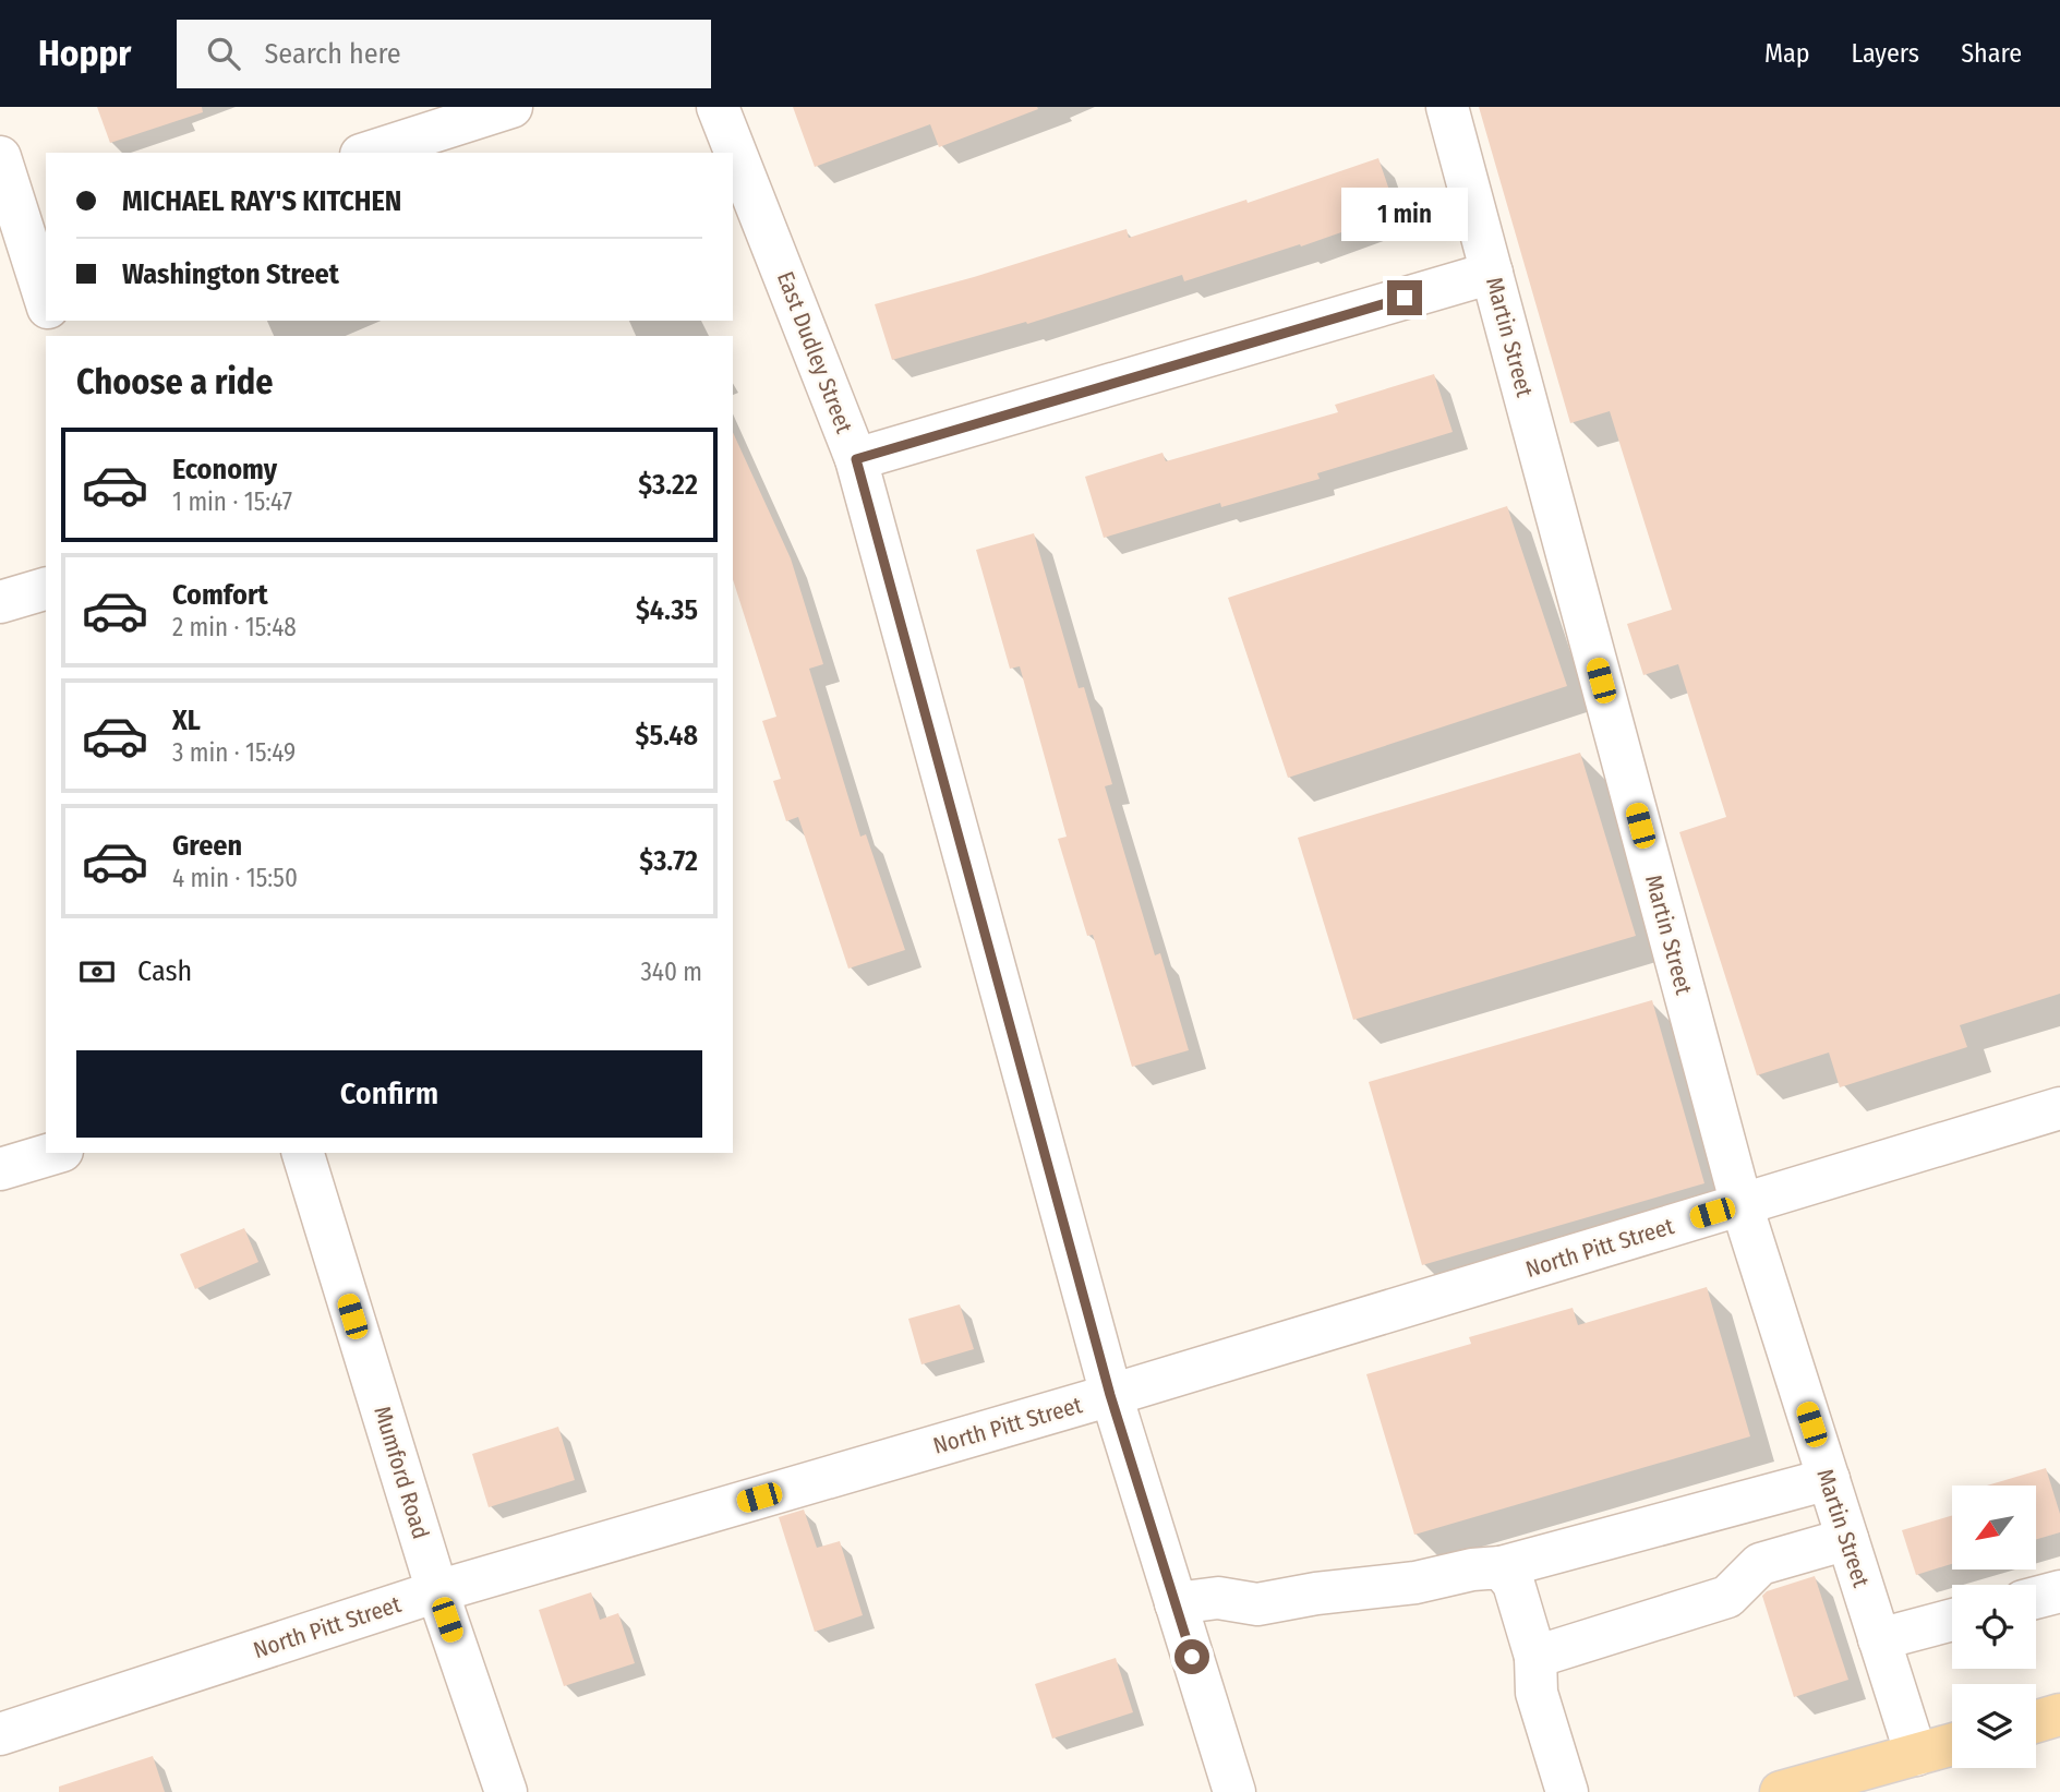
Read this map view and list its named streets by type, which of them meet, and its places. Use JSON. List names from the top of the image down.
{
  "streets": {
    "street": [
      "Martin Street",
      "East Dudley Street",
      "North Pitt Street",
      "Mumford Road"
    ]
  },
  "crossings": [
    ["Martin Street", "North Pitt Street"],
    ["East Dudley Street", "North Pitt Street"],
    ["North Pitt Street", "Mumford Road"]
  ],
  "north": "bottom left",
  "page": {
    "header": "Hoppr",
    "search": "Search here",
    "nav": ["Map", "Layers", "Share"],
    "banner": ["MICHAEL RAY'S KITCHEN", "Washington Street"],
    "bubble": "1 min",
    "heading": "Choose a ride",
    "list": [
      {
        "name": "Economy",
        "note": "1 min · 15:47",
        "value": "$3.22"
      },
      {
        "name": "Comfort",
        "note": "2 min · 15:48",
        "value": "$4.35"
      },
      {
        "name": "XL",
        "note": "3 min · 15:49",
        "value": "$5.48"
      },
      {
        "name": "Green",
        "note": "4 min · 15:50",
        "value": "$3.72"
      }
    ],
    "pay": ["Cash", "340 m"],
    "buttons": "Confirm"
  }
}
